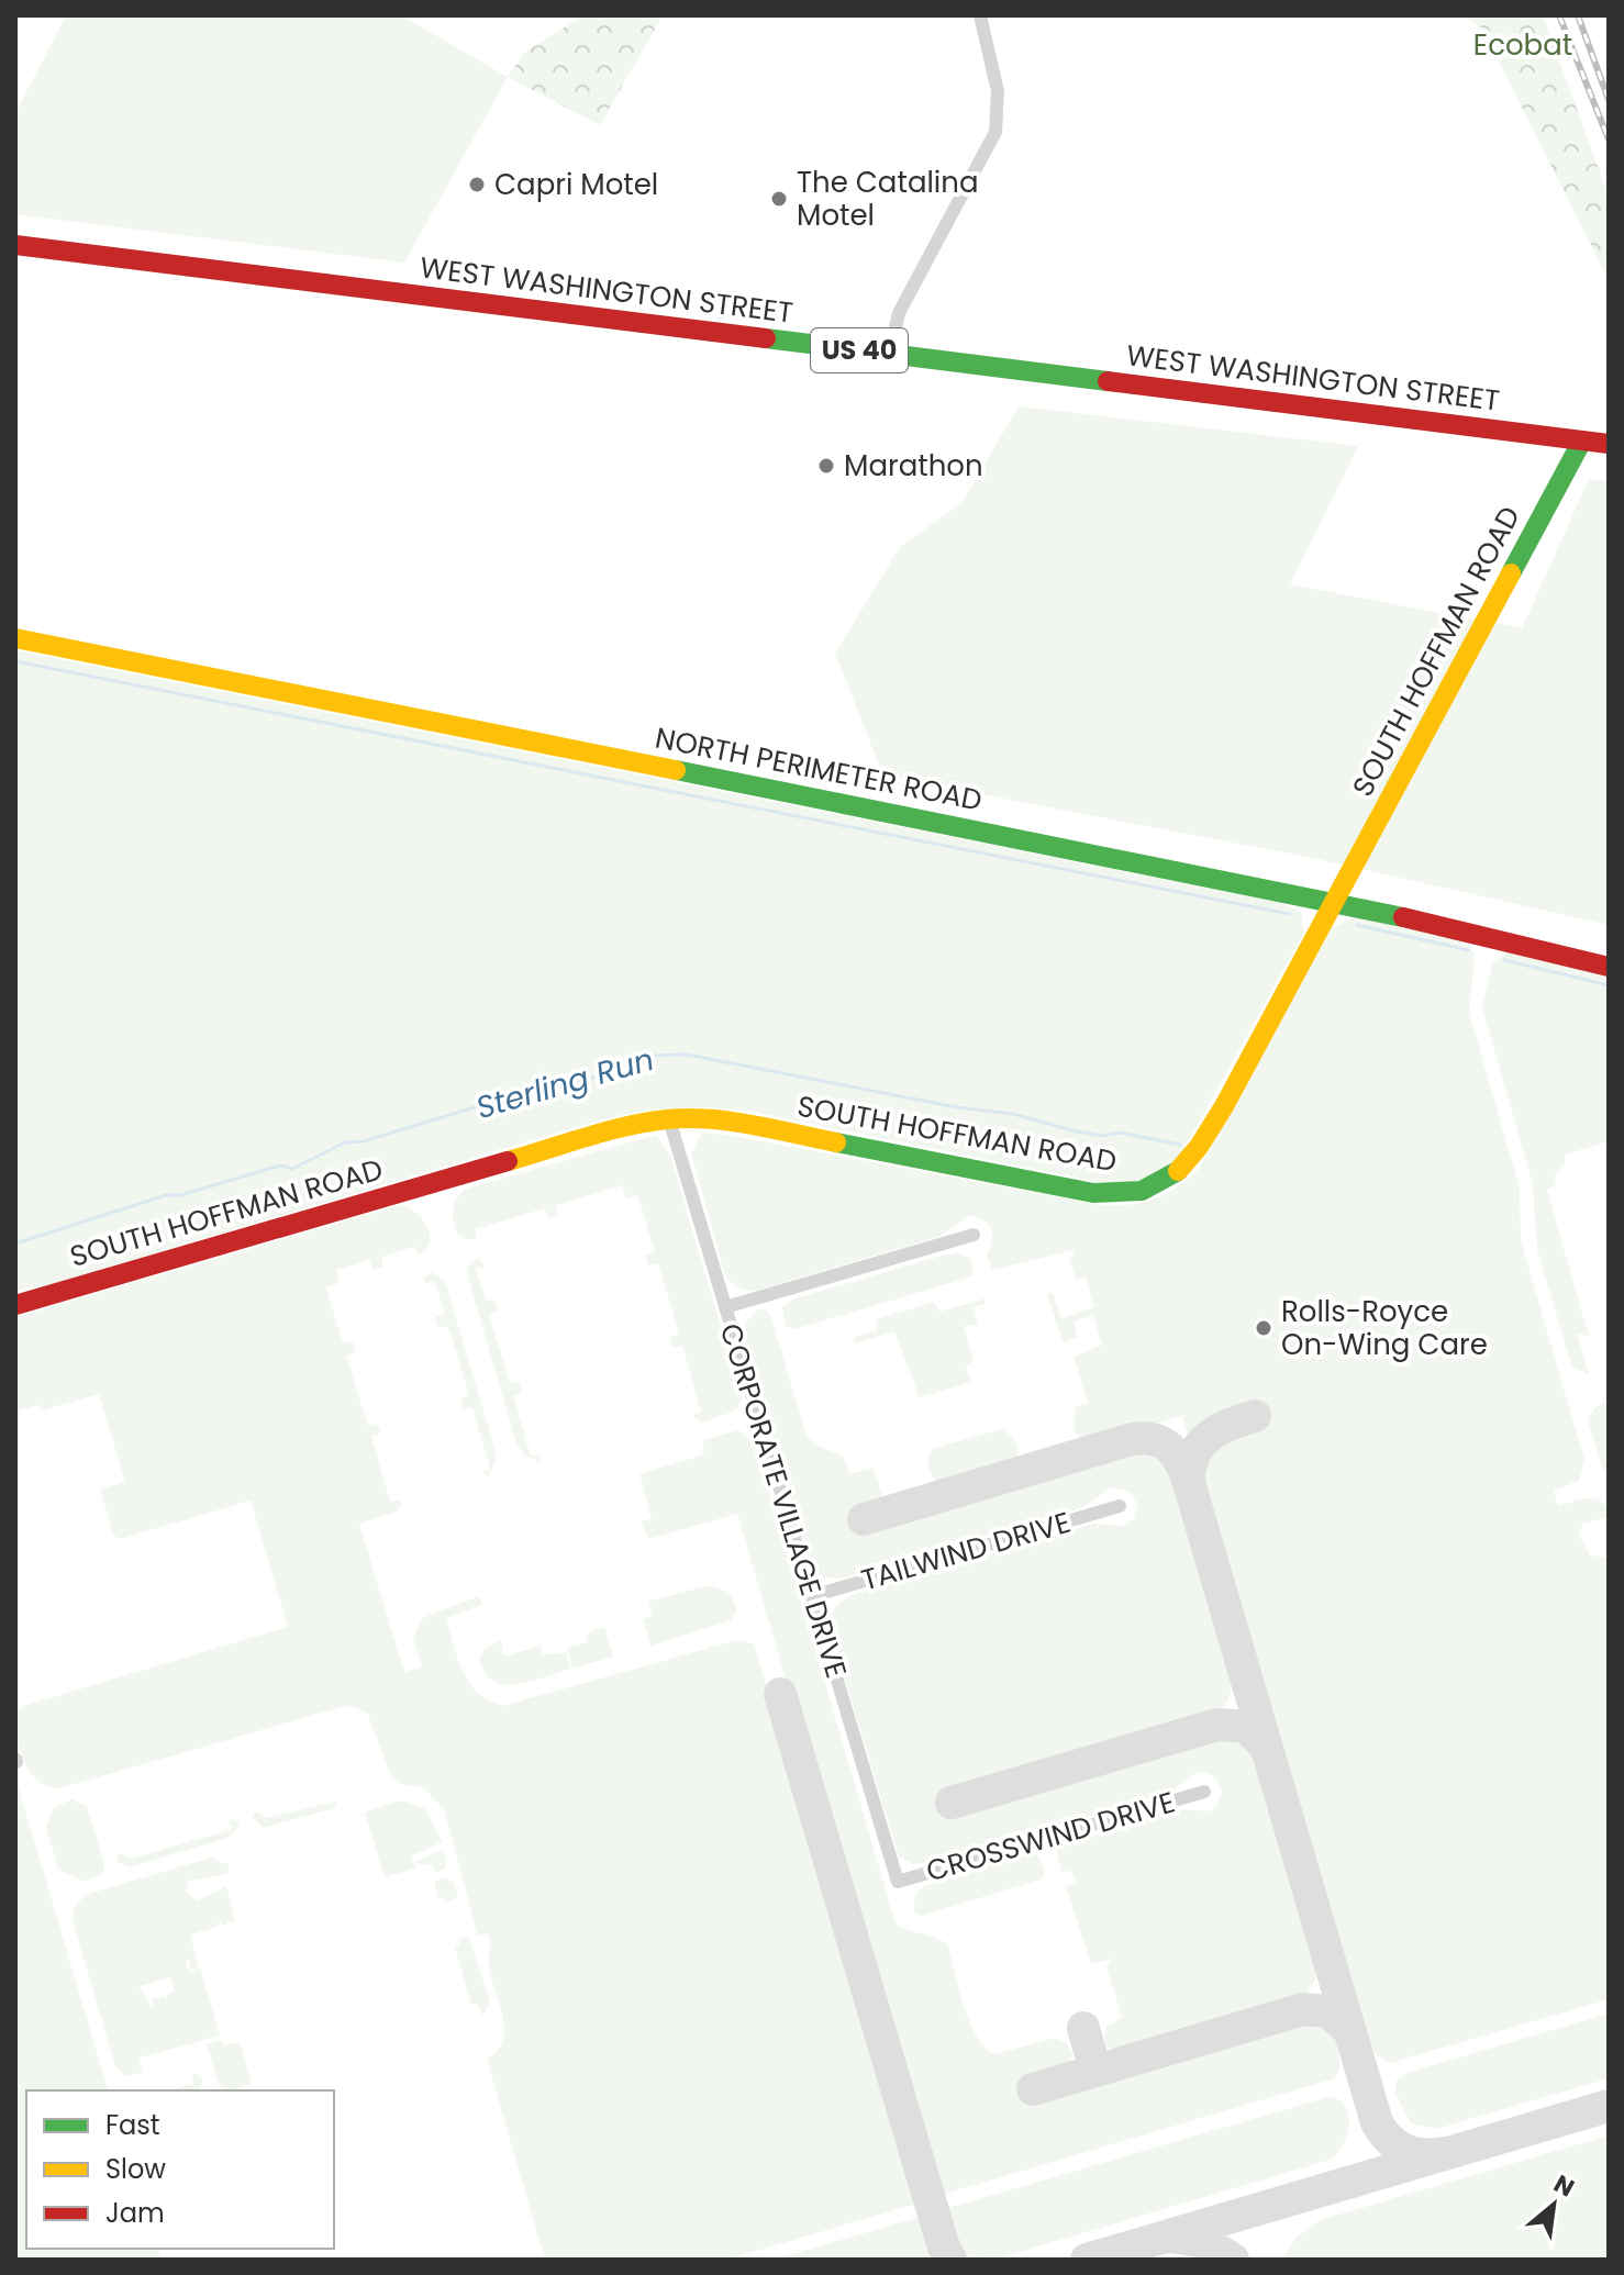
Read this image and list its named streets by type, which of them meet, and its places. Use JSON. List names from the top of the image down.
{
  "streets": {
    "street": [
      "WEST WASHINGTON STREET",
      "US 40",
      "SOUTH HOFFMAN ROAD",
      "NORTH PERIMETER ROAD",
      "CORPORATE VILLAGE DRIVE",
      "TAILWIND DRIVE",
      "CROSSWIND DRIVE"
    ]
  },
  "crossings": [
    ["WEST WASHINGTON STREET", "SOUTH HOFFMAN ROAD"],
    ["SOUTH HOFFMAN ROAD", "NORTH PERIMETER ROAD"],
    ["SOUTH HOFFMAN ROAD", "CORPORATE VILLAGE DRIVE"],
    ["CORPORATE VILLAGE DRIVE", "TAILWIND DRIVE"],
    ["CORPORATE VILLAGE DRIVE", "CROSSWIND DRIVE"]
  ],
  "water": ["Sterling Run"],
  "parks": ["Ecobat"],
  "places": [
    "Capri Motel",
    "The Catalina Motel",
    "Marathon",
    "Rolls-Royce On-Wing Care"
  ],
  "legend": ["Fast", "Slow", "Jam"],
  "north": "top right"
}
